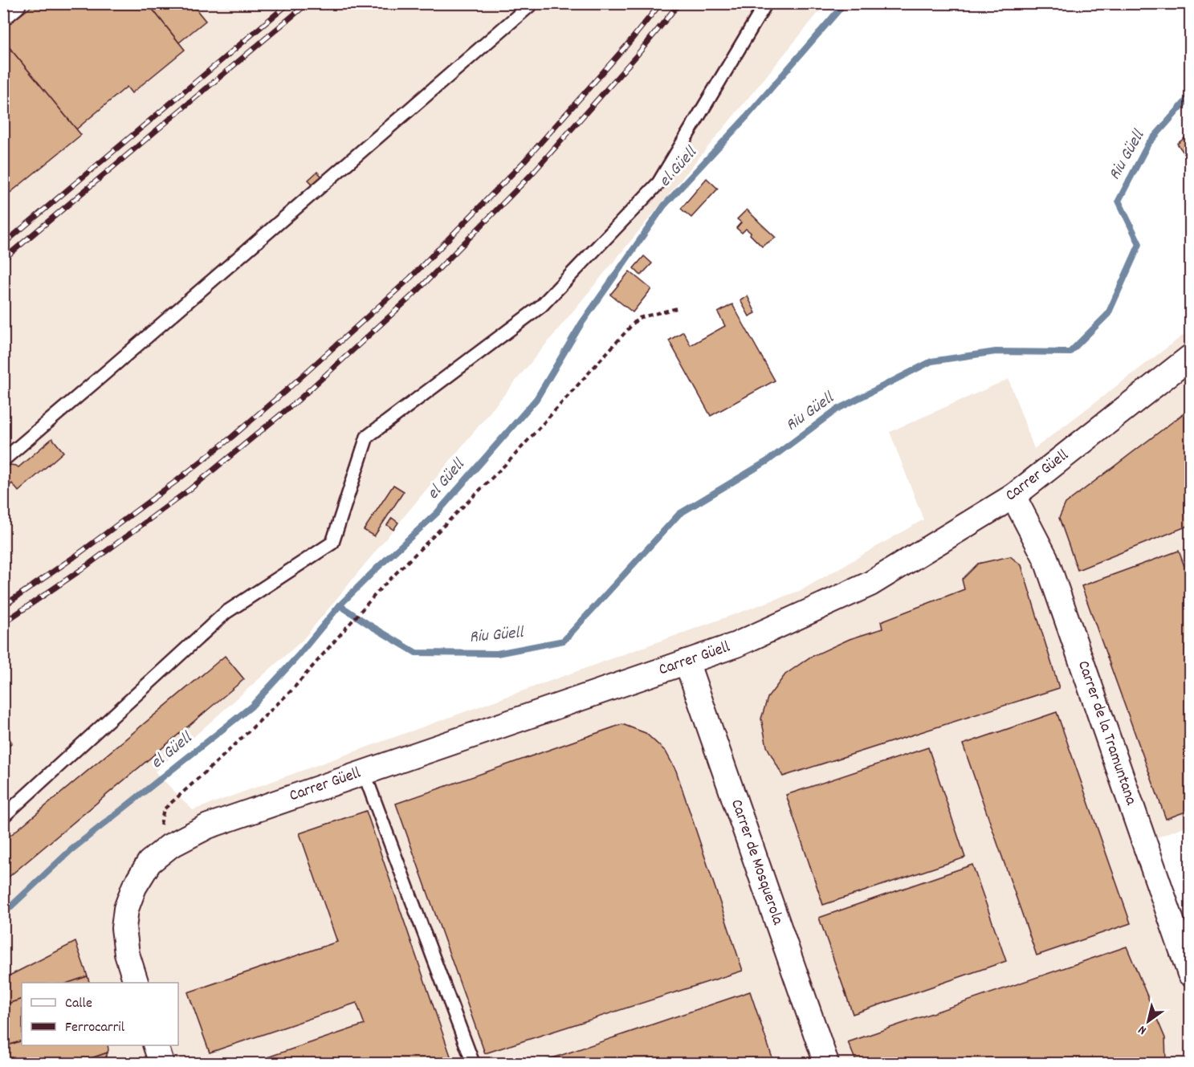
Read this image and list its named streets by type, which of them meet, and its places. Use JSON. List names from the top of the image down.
{
  "streets": {
    "street": ["Carrer Güell", "Carrer de la Tramuntana", "Carrer de Mosquerola"]
  },
  "crossings": [
    ["Carrer Güell", "Carrer de la Tramuntana"],
    ["Carrer Güell", "Carrer de Mosquerola"]
  ],
  "water": ["Riu Güell", "el Güell"],
  "legend": ["Calle", "Ferrocarril"],
  "north": "bottom left"
}
